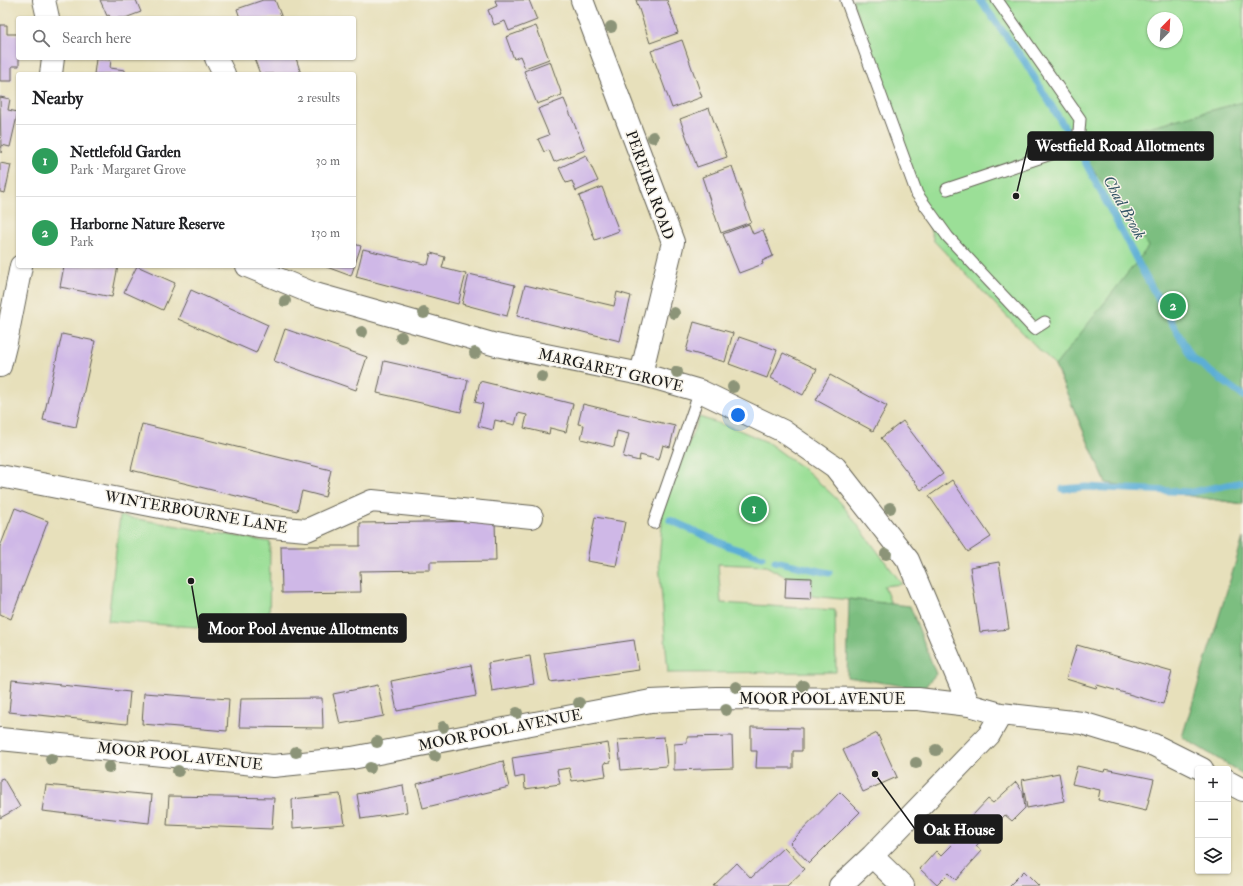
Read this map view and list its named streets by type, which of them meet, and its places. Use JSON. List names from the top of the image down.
{
  "streets": {
    "street": [
      "PEREIRA ROAD",
      "MARGARET GROVE",
      "WINTERBOURNE LANE",
      "MOOR POOL AVENUE"
    ]
  },
  "crossings": [
    ["PEREIRA ROAD", "MARGARET GROVE"],
    ["MARGARET GROVE", "MOOR POOL AVENUE"]
  ],
  "water": ["Chad Brook"],
  "places": ["Westfield Road Allotments", "Moor Pool Avenue Allotments", "Oak House"],
  "north": "top right",
  "page": {
    "search": "Search here",
    "heading": ["Nearby", "2 results"],
    "list": [
      {
        "mark": "1",
        "name": "Nettlefold Garden",
        "note": "Park · Margaret Grove",
        "value": "30 m"
      },
      {
        "mark": "2",
        "name": "Harborne Nature Reserve",
        "note": "Park",
        "value": "130 m"
      }
    ],
    "pins": ["2", "1"],
    "map_buttons": ["+", "−"]
  }
}
